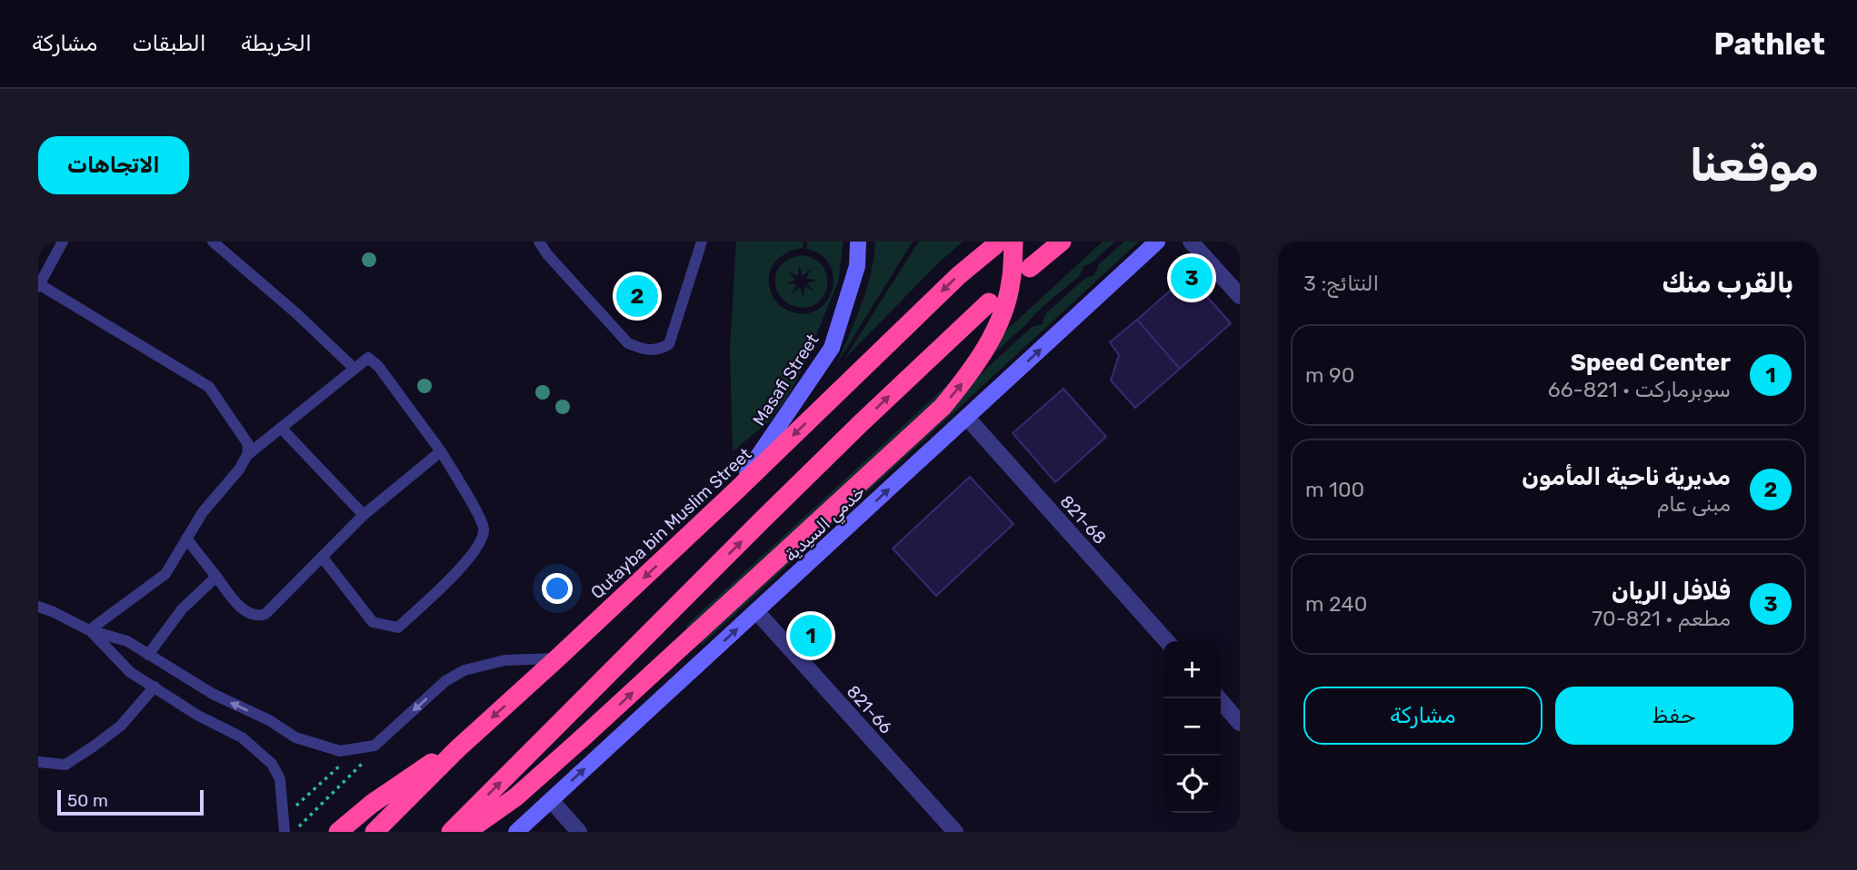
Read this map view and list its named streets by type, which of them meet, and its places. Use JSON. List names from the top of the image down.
{
  "streets": {
    "highway": ["Qutayba bin Muslim Street"],
    "street": [
      "Masafi Street",
      "821-68",
      "خدمي السيدية",
      "821-66"
    ]
  },
  "crossings": [
    ["Masafi Street", "Qutayba bin Muslim Street"],
    ["821-68", "خدمي السيدية"],
    ["خدمي السيدية", "821-66"]
  ],
  "one_way": ["خدمي السيدية"],
  "scale_bar": "50 m",
  "page": {
    "header": "Pathlet",
    "nav": ["الخريطة", "الطبقات", "مشاركة"],
    "buttons": [
      "الاتجاهات",
      ["حفظ", "مشاركة"]
    ],
    "title": "موقعنا",
    "heading": ["بالقرب منك", "النتائج: 3"],
    "pins": ["3", "2", "1"],
    "list": [
      {
        "mark": "1",
        "name": "Speed Center",
        "note": "سوبرماركت · 821-66",
        "value": "90 m"
      },
      {
        "mark": "2",
        "name": "مديرية ناحية المأمون",
        "note": "مبنى عام",
        "value": "100 m"
      },
      {
        "mark": "3",
        "name": "فلافل الريان",
        "note": "مطعم · 821-70",
        "value": "240 m"
      }
    ],
    "map_buttons": ["+", "−"],
    "scale": "50 m"
  }
}
